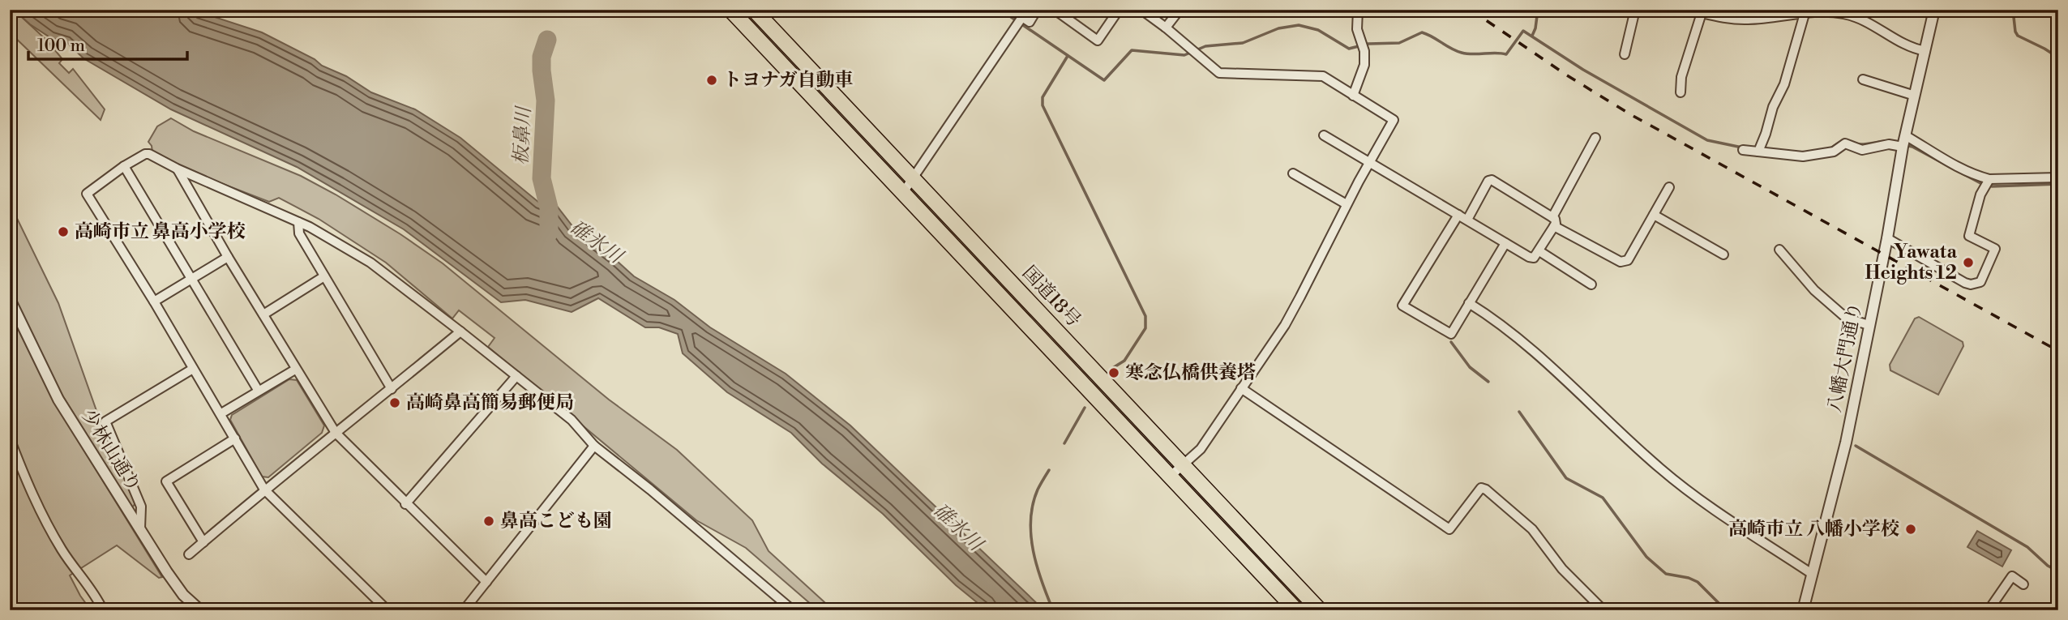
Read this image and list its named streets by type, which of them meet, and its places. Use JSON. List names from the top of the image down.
{
  "streets": {
    "highway": ["国道18号"],
    "street": ["八幡大門通り", "少林山通り"]
  },
  "water": ["板鼻川", "碓氷川"],
  "places": [
    "トヨナガ自動車",
    "高崎市立 鼻高小学校",
    "Yawata Heights 12",
    "寒念仏橋供養塔",
    "高崎鼻高簡易郵便局",
    "鼻高こども園",
    "高崎市立 八幡小学校"
  ],
  "scale_bar": "100 m"
}
